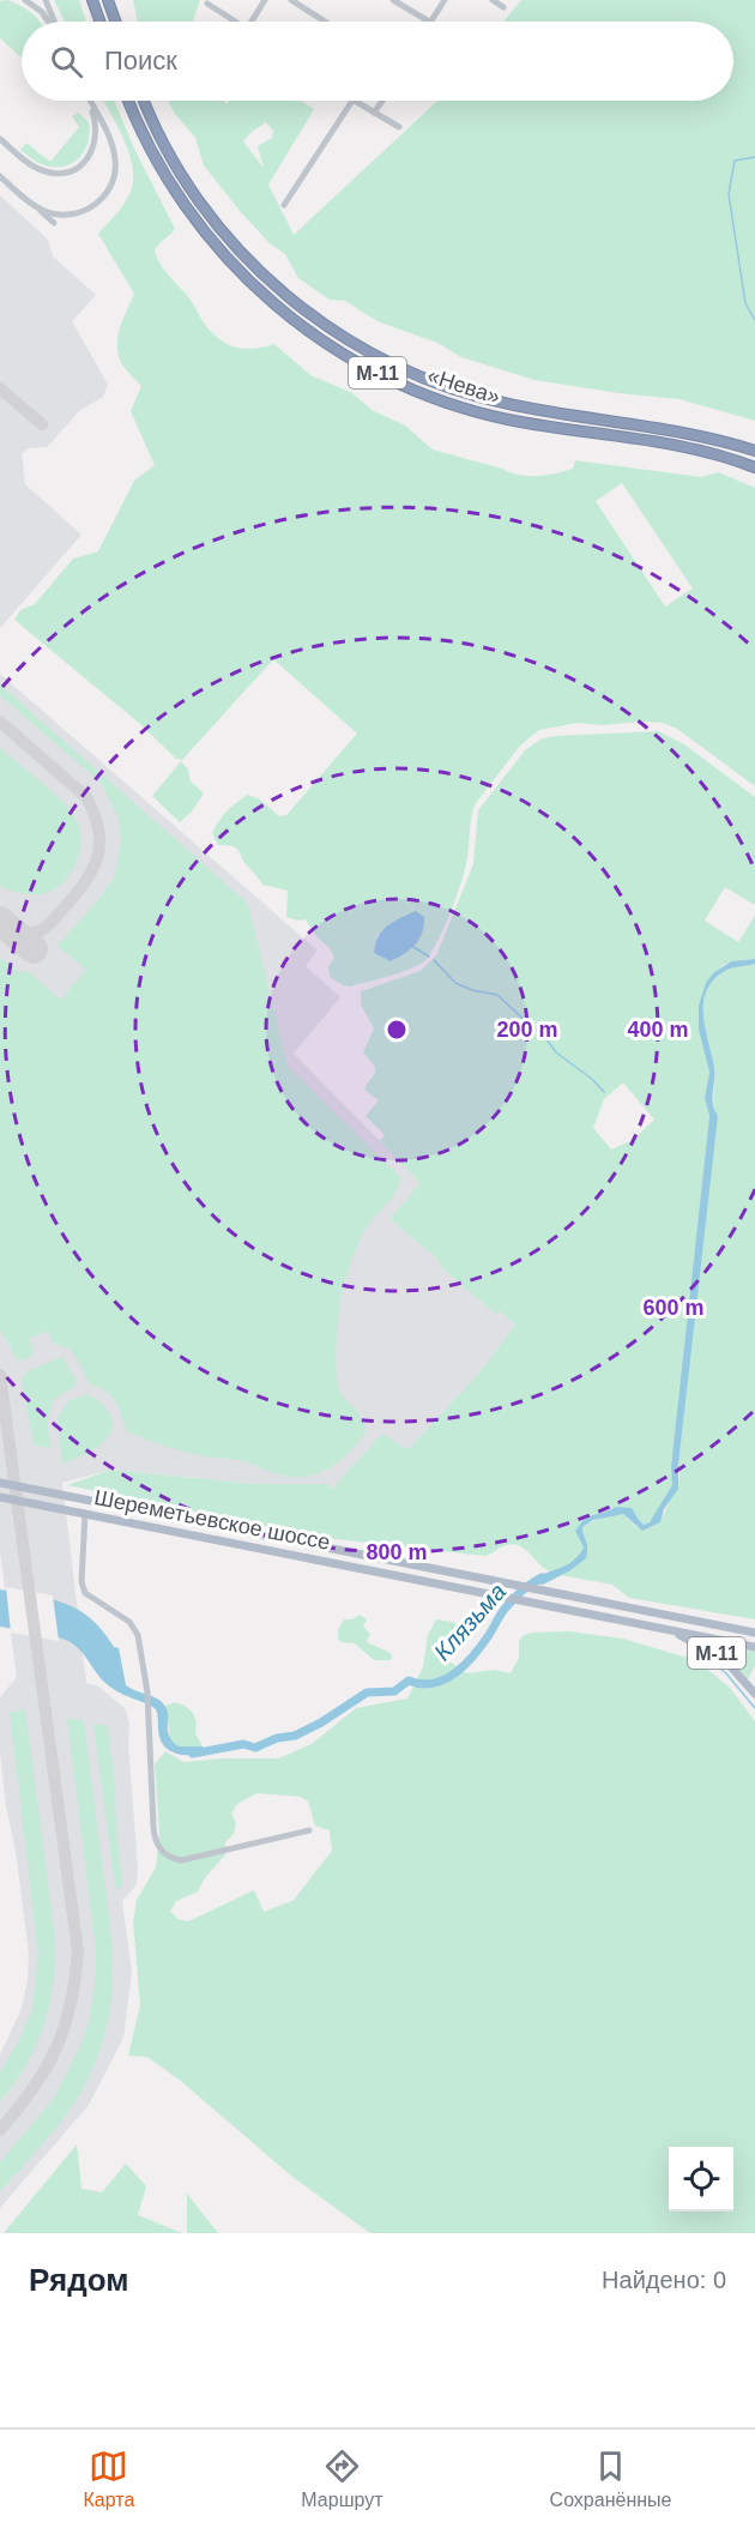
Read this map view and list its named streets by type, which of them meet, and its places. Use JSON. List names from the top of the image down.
{
  "streets": {
    "highway": ["М-11", "«Нева»"],
    "main road": ["Шереметьевское шоссе"]
  },
  "crossings": [
    ["М-11", "Шереметьевское шоссе"]
  ],
  "water": ["Клязьма"],
  "page": {
    "search": "Поиск",
    "heading": ["Рядом", "Найдено: 0"],
    "nav": ["Карта", "Маршрут", "Сохранённые"]
  },
  "rings": [
    "200 m",
    "400 m",
    "600 m",
    "800 m"
  ]
}
